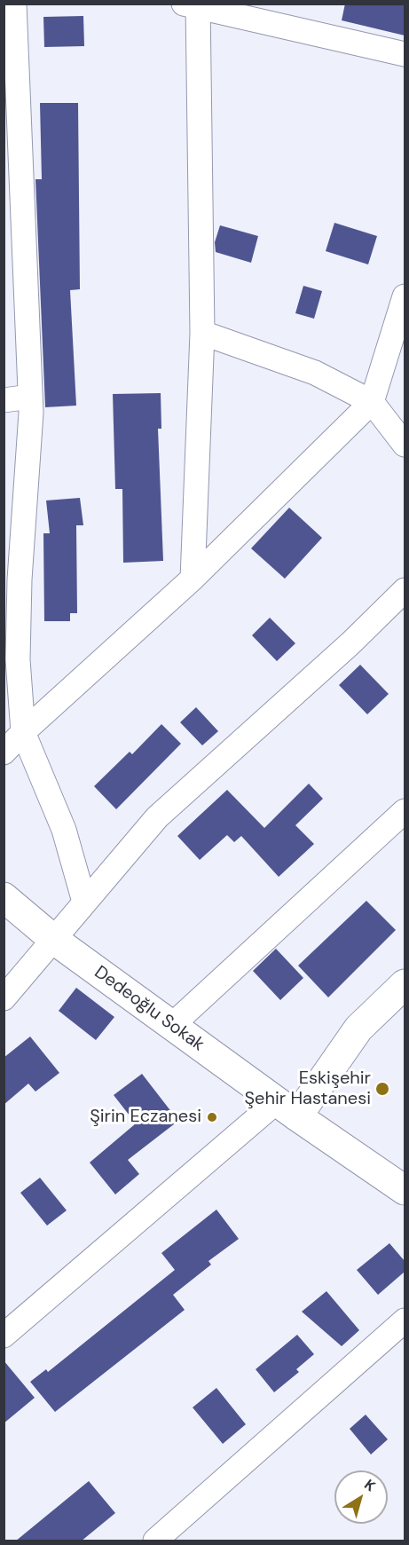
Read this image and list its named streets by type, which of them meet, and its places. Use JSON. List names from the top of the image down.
{
  "streets": {
    "street": ["Dedeoğlu Sokak"]
  },
  "places": ["Eskişehir Şehir Hastanesi", "Şirin Eczanesi"],
  "north": "top right"
}
